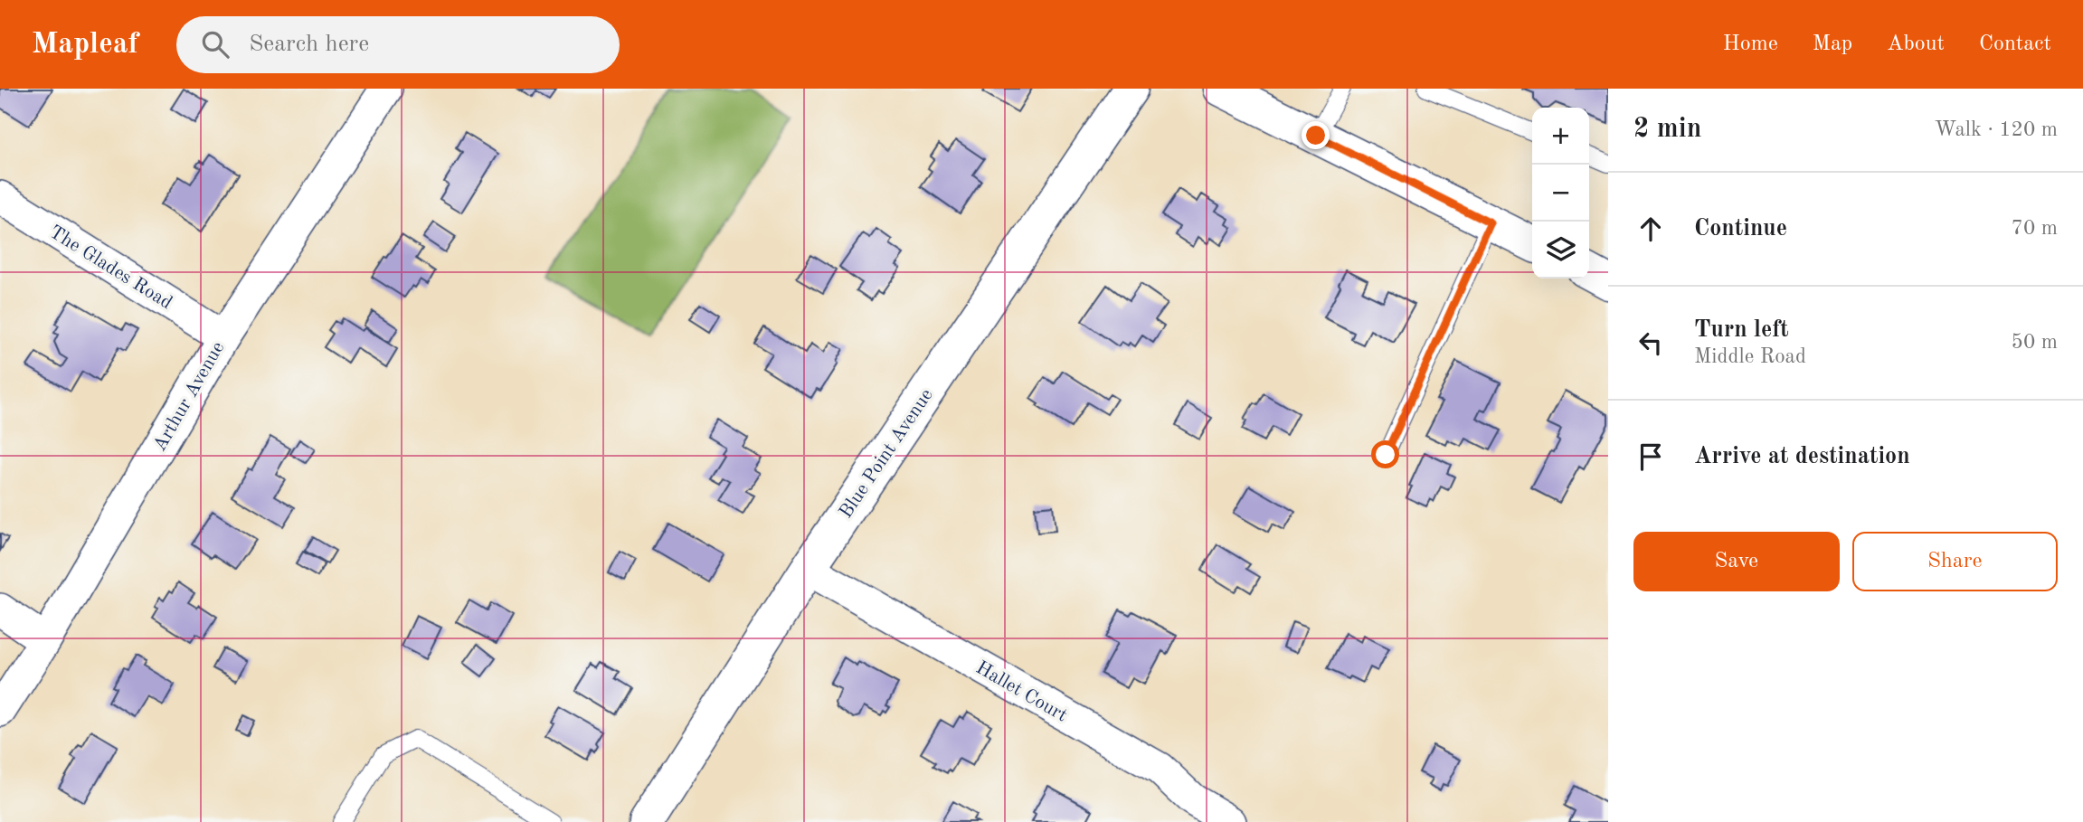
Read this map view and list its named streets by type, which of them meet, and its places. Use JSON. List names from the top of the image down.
{
  "streets": {
    "street": [
      "The Glades Road",
      "Arthur Avenue",
      "Blue Point Avenue",
      "Hallet Court"
    ]
  },
  "crossings": [
    ["The Glades Road", "Arthur Avenue"],
    ["Blue Point Avenue", "Hallet Court"]
  ],
  "page": {
    "header": "Mapleaf",
    "search": "Search here",
    "nav": [
      "Home",
      "Map",
      "About",
      "Contact"
    ],
    "heading": ["2 min", "Walk · 120 m"],
    "map_buttons": ["+", "−"],
    "list": [
      ["Continue", "70 m"],
      ["Turn left", "Middle Road", "50 m"],
      "Arrive at destination"
    ],
    "buttons": ["Save", "Share"]
  }
}
